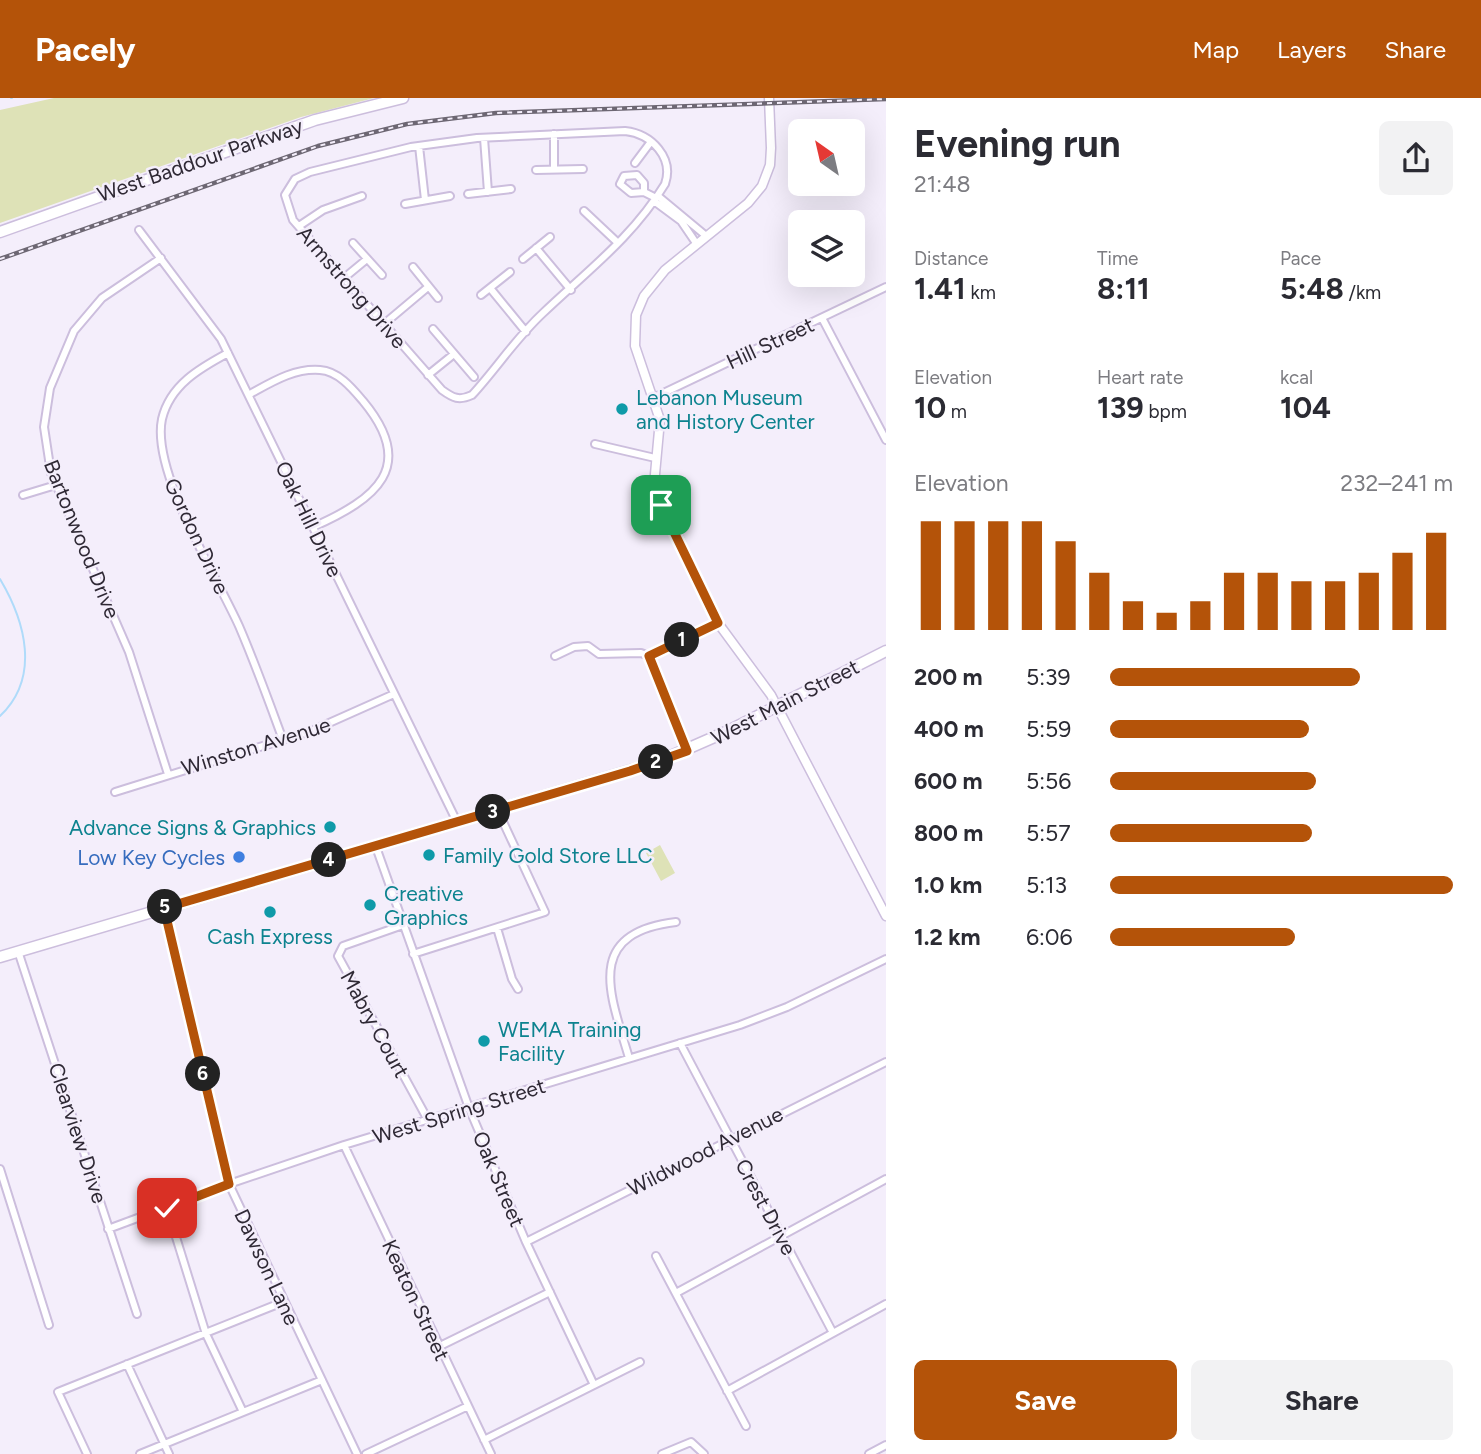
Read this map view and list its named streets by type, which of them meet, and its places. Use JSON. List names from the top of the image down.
{
  "streets": {
    "main road": ["West Baddour Parkway", "West Main Street"],
    "street": [
      "Armstrong Drive",
      "Hill Street",
      "Oak Hill Drive",
      "Gordon Drive",
      "Bartonwood Drive",
      "Winston Avenue",
      "Mabry Court",
      "West Spring Street",
      "Clearview Drive",
      "Wildwood Avenue",
      "Oak Street",
      "Crest Drive",
      "Dawson Lane",
      "Keaton Street"
    ]
  },
  "crossings": [
    ["Oak Hill Drive", "Gordon Drive"],
    ["Oak Hill Drive", "Bartonwood Drive"],
    ["Oak Hill Drive", "West Main Street"],
    ["Oak Hill Drive", "Winston Avenue"],
    ["Gordon Drive", "Winston Avenue"],
    ["Bartonwood Drive", "Winston Avenue"],
    ["West Main Street", "Clearview Drive"],
    ["West Main Street", "Oak Street"],
    ["West Main Street", "Dawson Lane"],
    ["Mabry Court", "West Spring Street"],
    ["Mabry Court", "Oak Street"],
    ["West Spring Street", "Clearview Drive"],
    ["West Spring Street", "Oak Street"],
    ["West Spring Street", "Crest Drive"],
    ["West Spring Street", "Dawson Lane"],
    ["West Spring Street", "Keaton Street"],
    ["Wildwood Avenue", "Oak Street"],
    ["Wildwood Avenue", "Crest Drive"]
  ],
  "places": [
    "Lebanon Museum and History Center",
    "Advance Signs & Graphics",
    "Family Gold Store LLC",
    "Low Key Cycles",
    "Creative Graphics",
    "Cash Express",
    "WEMA Training Facility"
  ],
  "north": "top left",
  "page": {
    "header": "Pacely",
    "nav": ["Map", "Layers", "Share"],
    "heading": ["Evening run", "21:48"],
    "stats": [
      ["Distance", "1.41 km"],
      ["Time", "8:11"],
      ["Pace", "5:48 /km"],
      ["Elevation", "10 m"],
      ["Heart rate", "139 bpm"],
      ["kcal", "104"]
    ],
    "chart": ["Elevation", "232–241 m"],
    "pins": [
      "1",
      "2",
      "3",
      "4",
      "5",
      "6"
    ],
    "list": [
      {
        "name": "200 m",
        "note": "5:39"
      },
      {
        "name": "400 m",
        "note": "5:59"
      },
      {
        "name": "600 m",
        "note": "5:56"
      },
      {
        "name": "800 m",
        "note": "5:57"
      },
      {
        "name": "1.0 km",
        "note": "5:13"
      },
      {
        "name": "1.2 km",
        "note": "6:06"
      }
    ],
    "buttons": ["Save", "Share"]
  }
}
